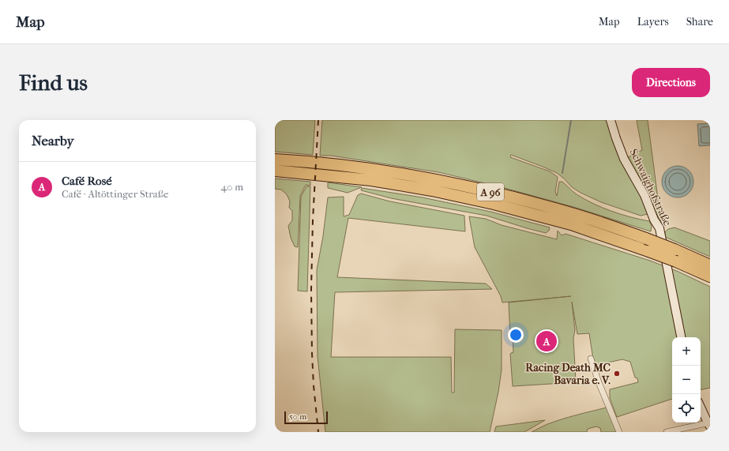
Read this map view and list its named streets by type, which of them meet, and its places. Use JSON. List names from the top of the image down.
{
  "streets": {
    "highway": ["A 96"],
    "street": ["Schwaighofstraße"]
  },
  "places": ["Racing Death MC Bavaria e. V."],
  "scale_bar": "50 m",
  "page": {
    "header": "Map",
    "nav": ["Map", "Layers", "Share"],
    "buttons": "Directions",
    "title": "Find us",
    "heading": "Nearby",
    "list": [
      {
        "mark": "A",
        "name": "Café Rosé",
        "note": "Café · Altöttinger Straße",
        "value": "40 m"
      }
    ],
    "pins": "A",
    "map_buttons": ["+", "−"],
    "scale": "50 m"
  }
}
